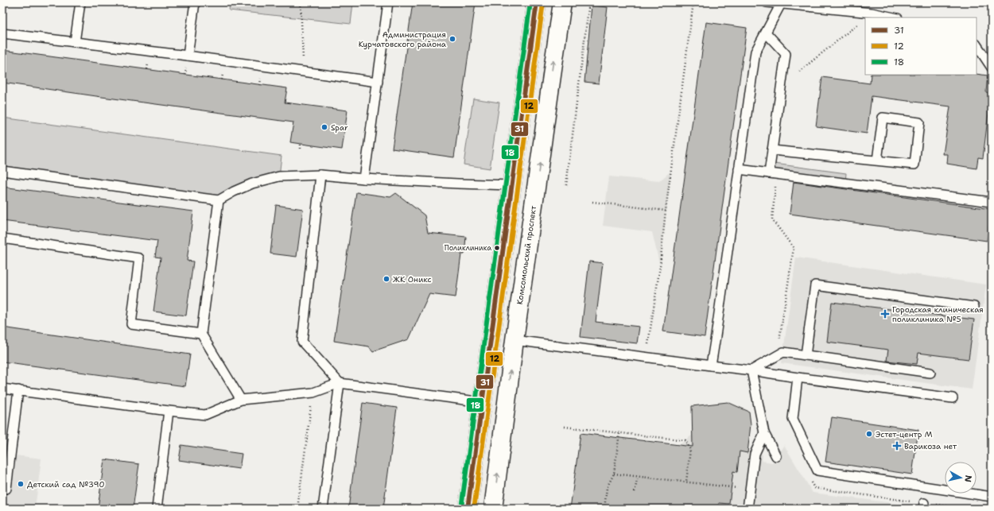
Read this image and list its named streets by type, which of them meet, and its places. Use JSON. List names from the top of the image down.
{
  "streets": {
    "main road": ["Комсомольский проспект"]
  },
  "places": {
    "other": [
      "Администрация Курчатовского района",
      "Spar",
      "Поликлиника",
      "ЖК Оникс",
      "Эстет-центр М",
      "Детский сад №390"
    ],
    "health": ["Городская клиническая поликлиника №5", "Варикоза нет"]
  },
  "lines": ["transit line 31", "transit line 18", "transit line 12"],
  "legend": ["31", "12", "18"],
  "north": "right"
}
